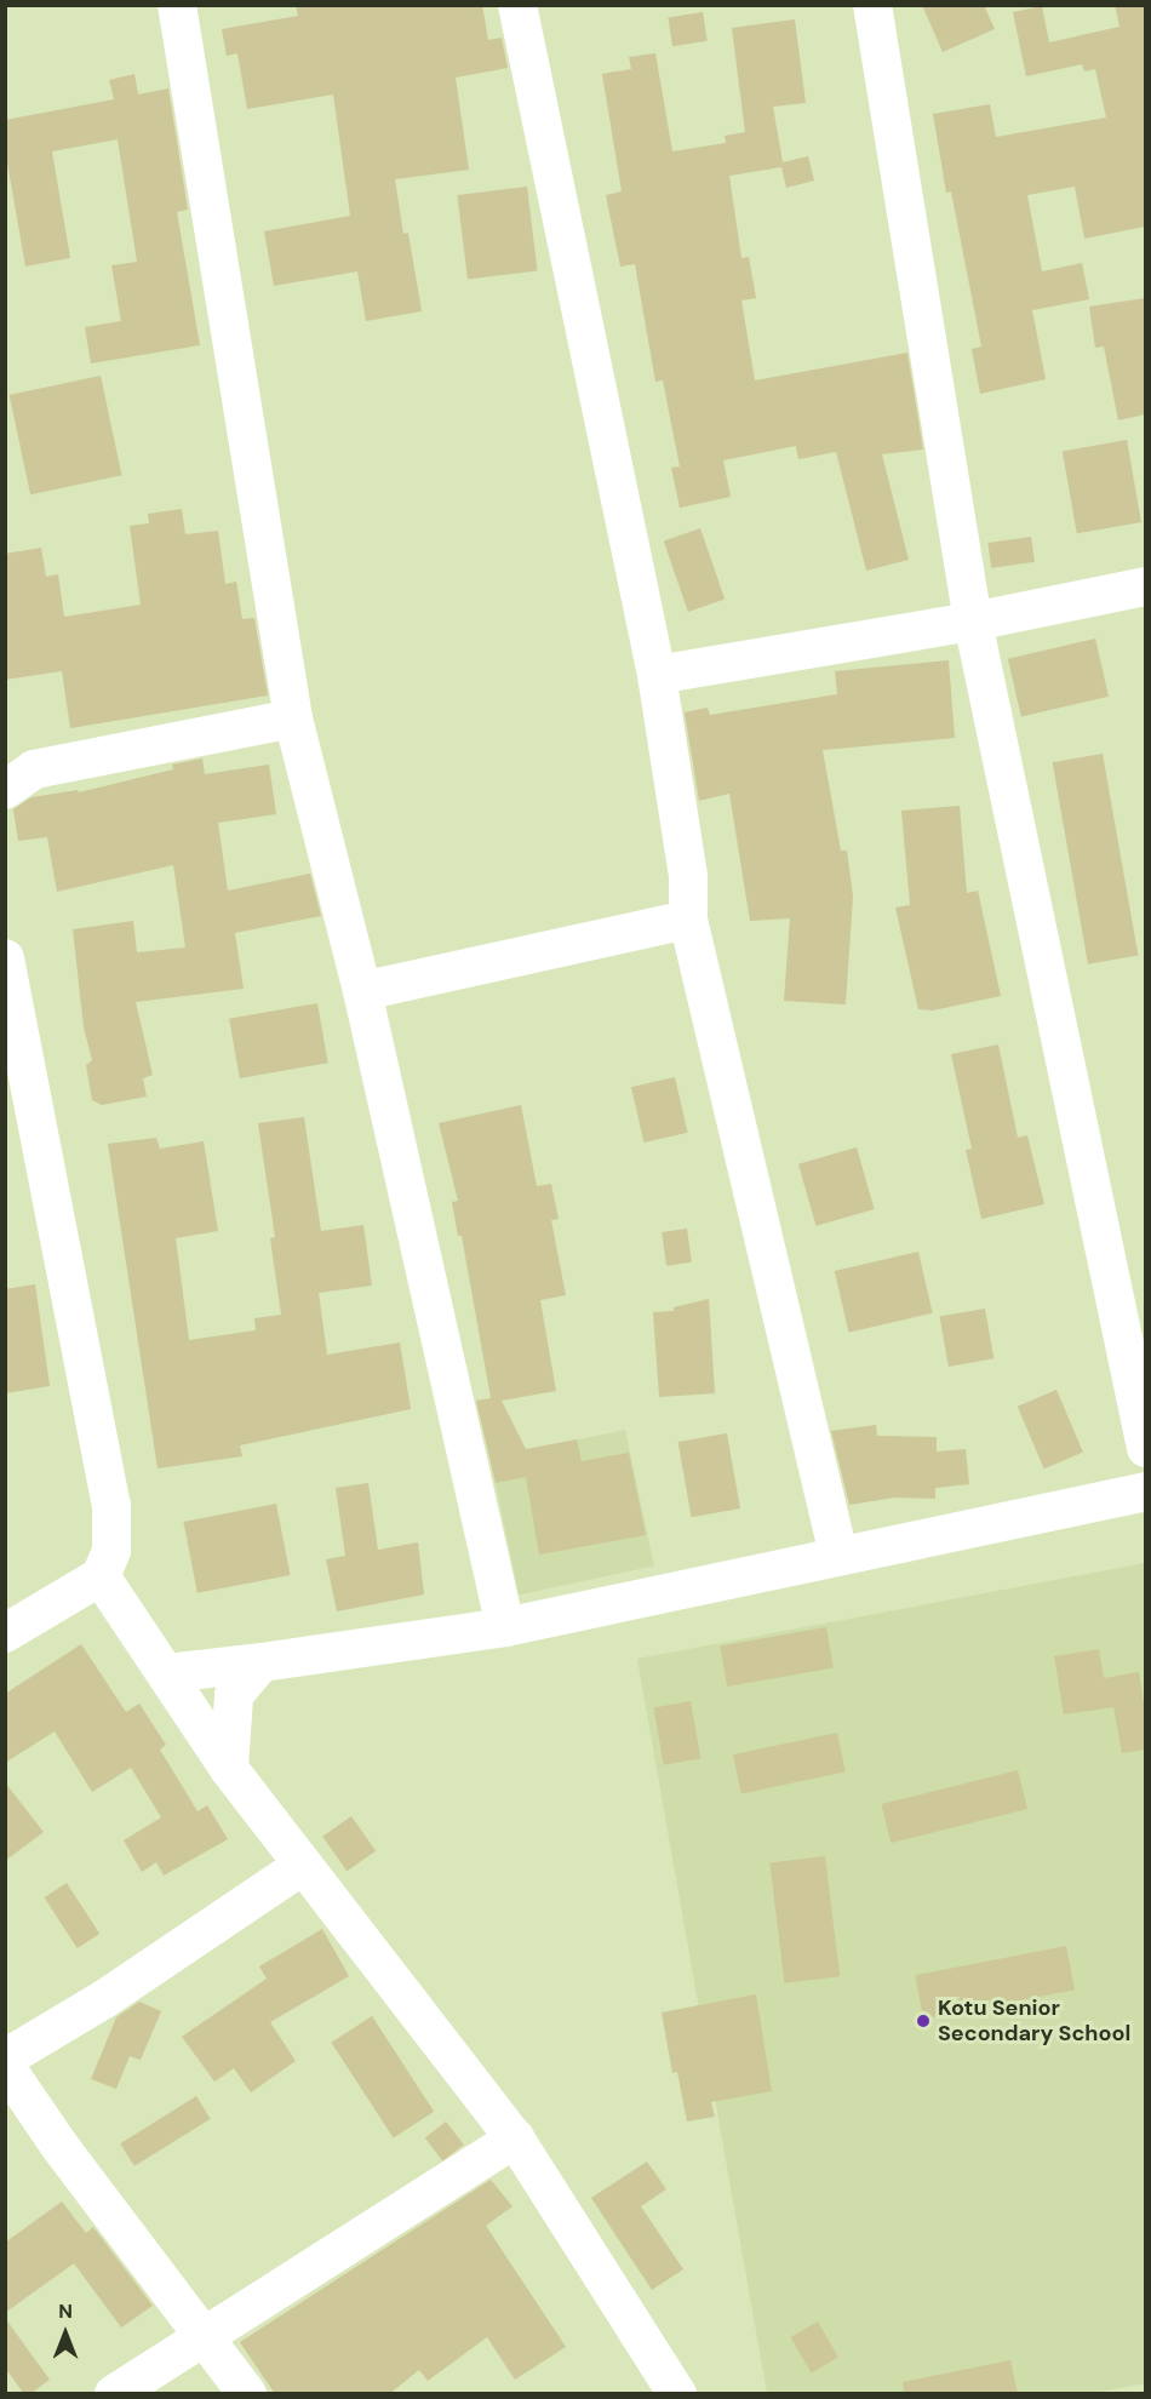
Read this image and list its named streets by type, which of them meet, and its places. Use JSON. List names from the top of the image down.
{
  "places": ["Kotu Senior Secondary School"],
  "north": "top"
}
